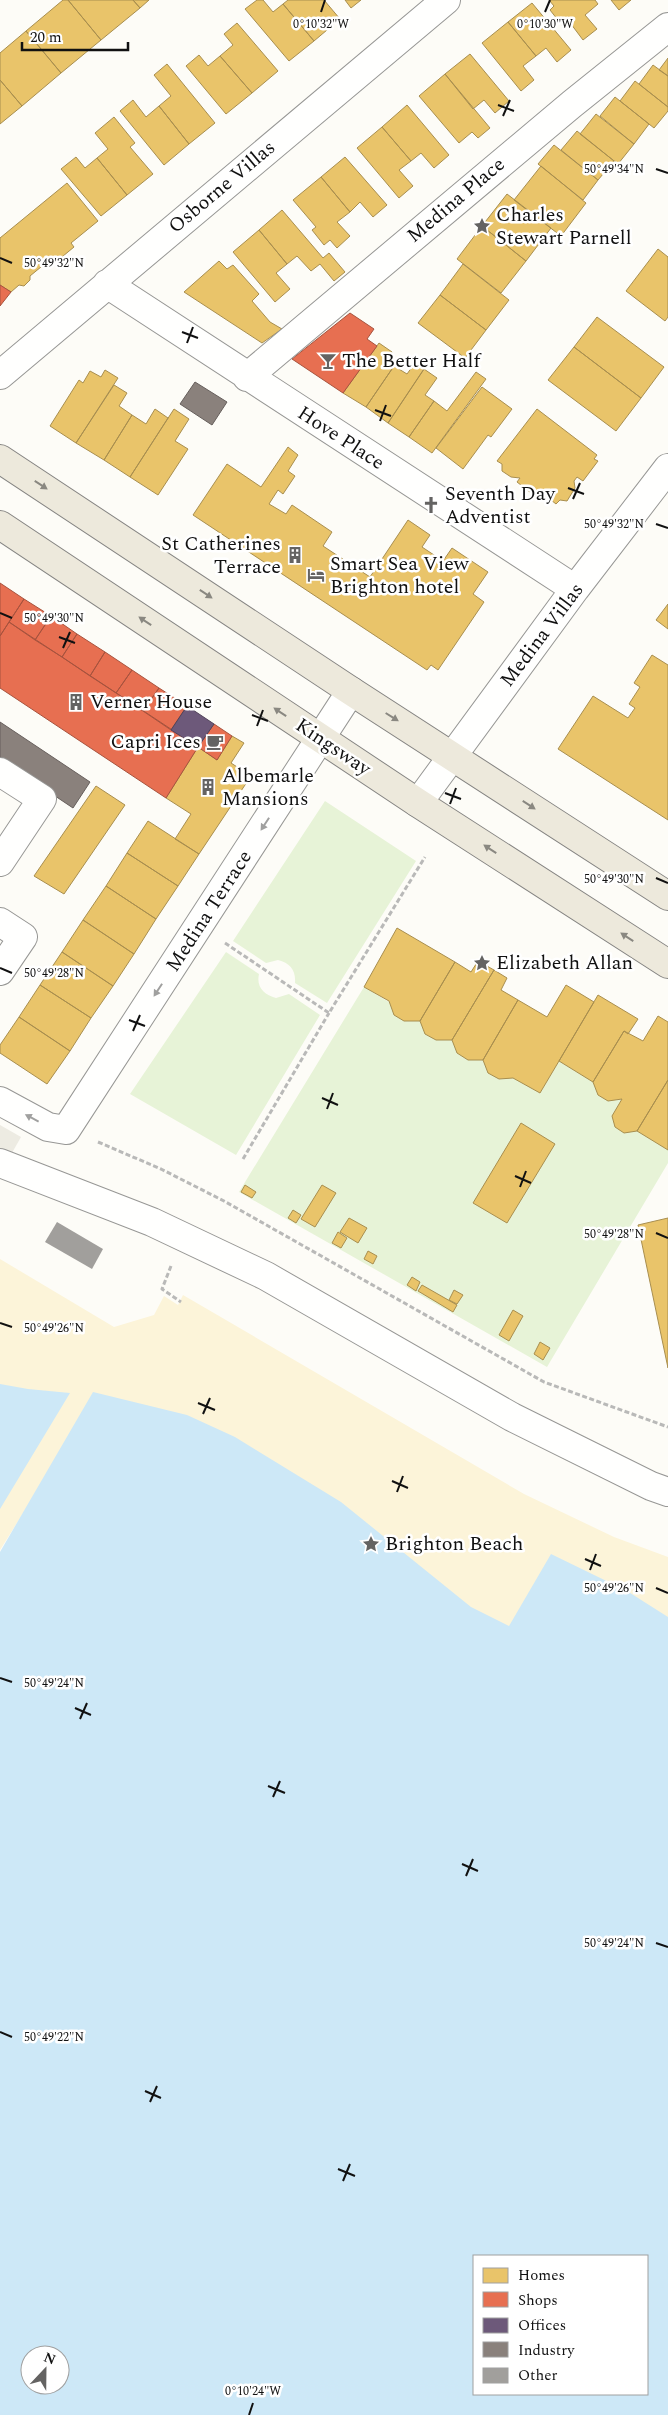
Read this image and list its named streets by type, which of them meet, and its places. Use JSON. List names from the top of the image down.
{
  "streets": {
    "main road": ["Kingsway"],
    "street": [
      "Osborne Villas",
      "Medina Place",
      "Hove Place",
      "Medina Villas",
      "Medina Terrace"
    ]
  },
  "crossings": [
    ["Osborne Villas", "Hove Place"],
    ["Medina Place", "Hove Place"],
    ["Hove Place", "Medina Villas"],
    ["Medina Villas", "Kingsway"],
    ["Kingsway", "Medina Terrace"]
  ],
  "one_way": ["Medina Terrace"],
  "places": {
    "place": ["Charles Stewart Parnell", "Elizabeth Allan", "Brighton Beach"],
    "bar": ["The Better Half"],
    "church": ["Seventh Day Adventist"],
    "building": ["St Catherines Terrace", "Verner House", "Albemarle Mansions"],
    "hotel": ["Smart Sea View Brighton hotel"],
    "cafe": ["Capri Ices"]
  },
  "legend": [
    "Homes",
    "Shops",
    "Offices",
    "Industry",
    "Other"
  ],
  "scale_bar": "20 m",
  "north": "top",
  "coordinates": [
    "0°10'32\"W",
    "0°10'30\"W",
    "50°49'34\"N",
    "50°49'32\"N",
    "50°49'30\"N",
    "50°49'28\"N",
    "50°49'26\"N",
    "50°49'24\"N",
    "50°49'22\"N",
    "0°10'24\"W"
  ]
}
